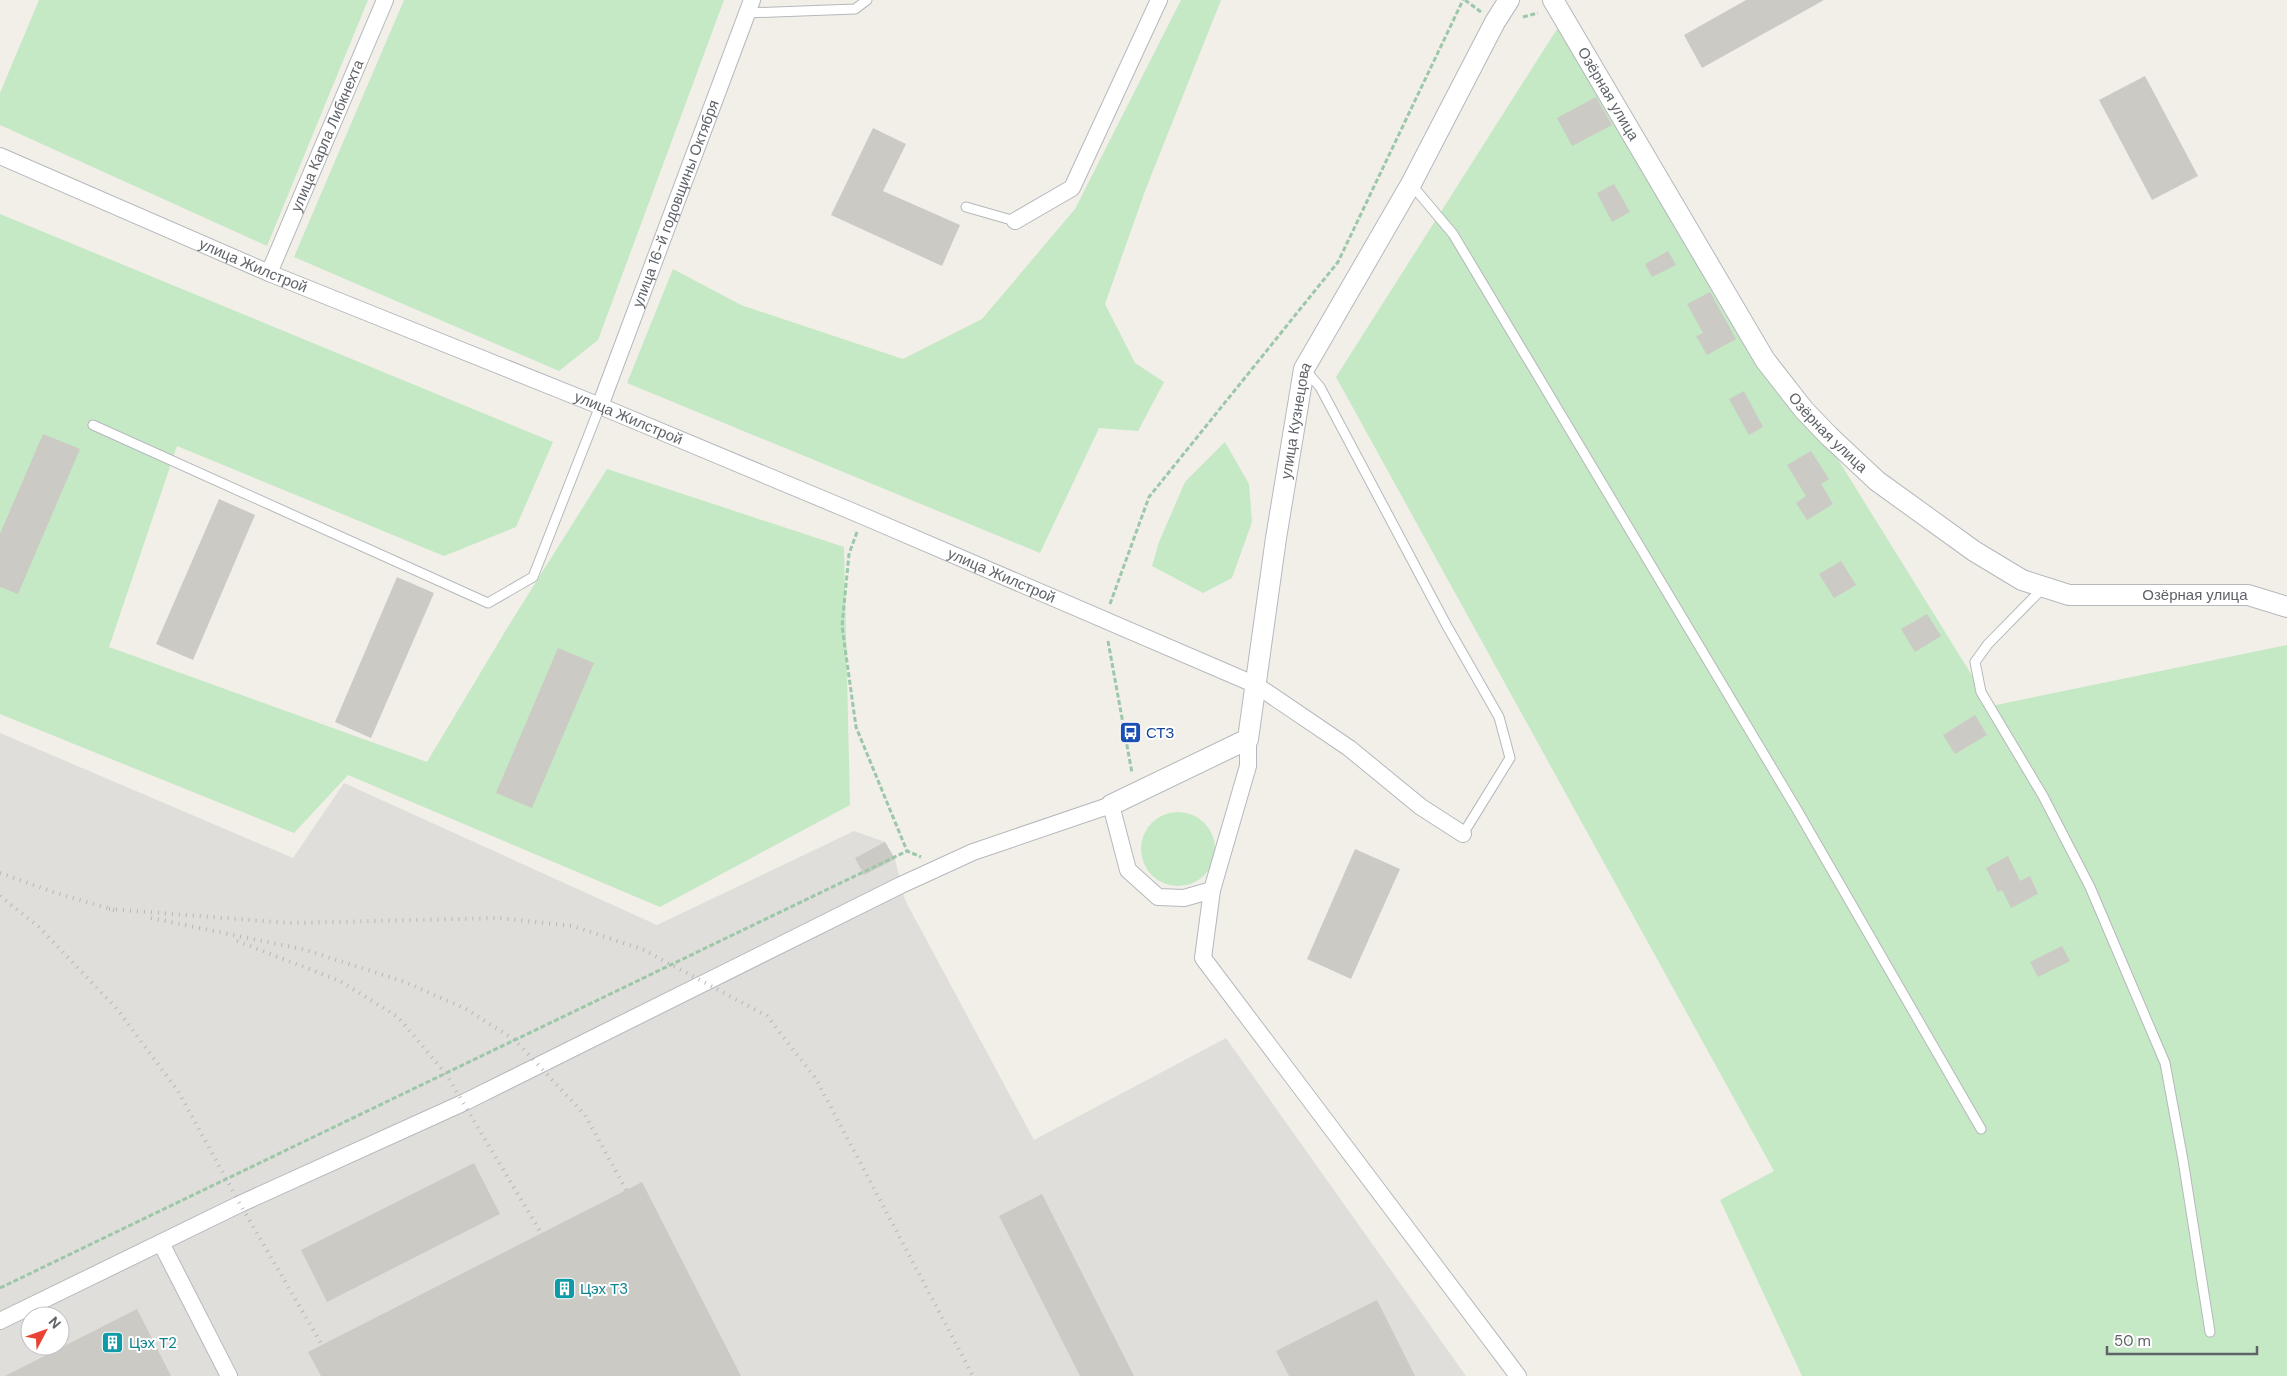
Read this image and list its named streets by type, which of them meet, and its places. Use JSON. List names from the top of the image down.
{
  "streets": {
    "street": [
      "Озёрная улица",
      "улица Карла Либкнехта",
      "улица 16-й годовщины Октября",
      "улица Жилстрой",
      "улица Кузнецова"
    ]
  },
  "crossings": [
    ["улица Карла Либкнехта", "улица Жилстрой"],
    ["улица 16-й годовщины Октября", "улица Жилстрой"],
    ["улица Жилстрой", "улица Кузнецова"]
  ],
  "places": {
    "bus stop": ["СТЗ"],
    "building": ["Цэх Т3", "Цэх Т2"]
  },
  "scale_bar": "50 m",
  "north": "top right"
}
